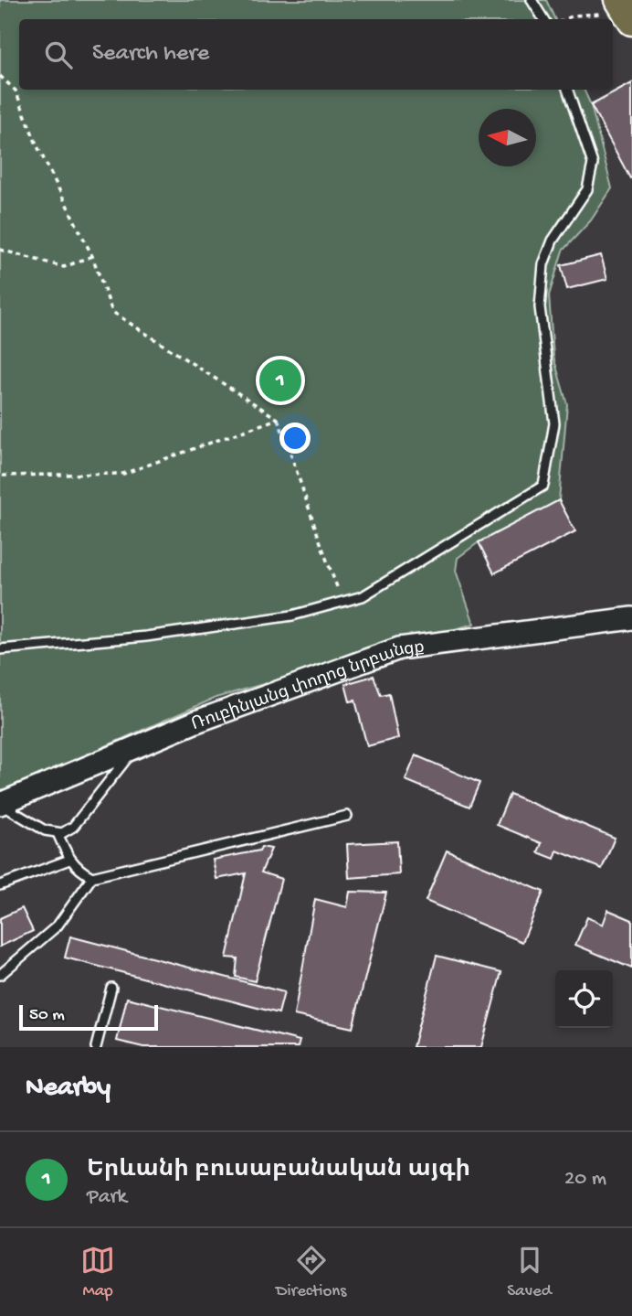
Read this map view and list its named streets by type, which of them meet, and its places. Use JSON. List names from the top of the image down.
{
  "streets": {
    "street": ["Ռուբինյանց փողոց նրբանցք"]
  },
  "scale_bar": "50 m",
  "north": "left",
  "page": {
    "search": "Search here",
    "pins": "1",
    "scale": "50 m",
    "heading": "Nearby",
    "list": [
      {
        "mark": "1",
        "name": "Երևանի բուսաբանական այգի",
        "note": "Park",
        "value": "20 m"
      }
    ],
    "nav": ["Map", "Directions", "Saved"]
  }
}
